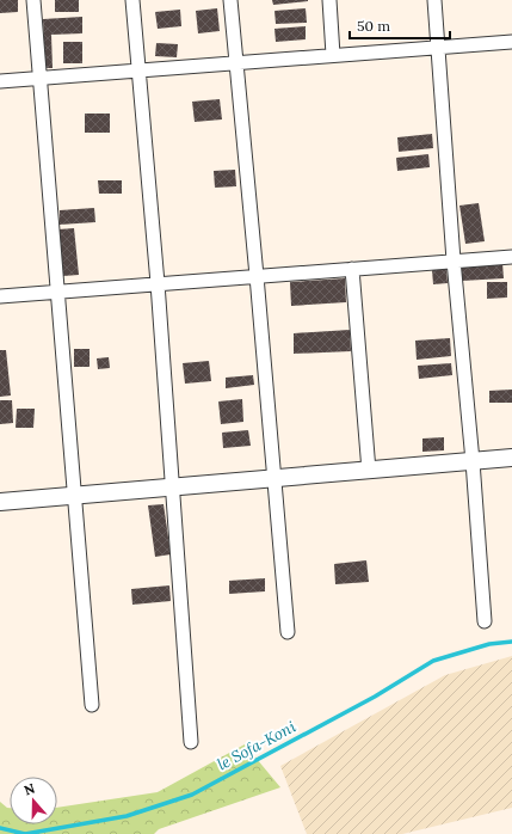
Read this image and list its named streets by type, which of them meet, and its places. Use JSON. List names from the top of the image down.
{
  "water": ["le Sofa-Koni"],
  "scale_bar": "50 m",
  "north": "top"
}
